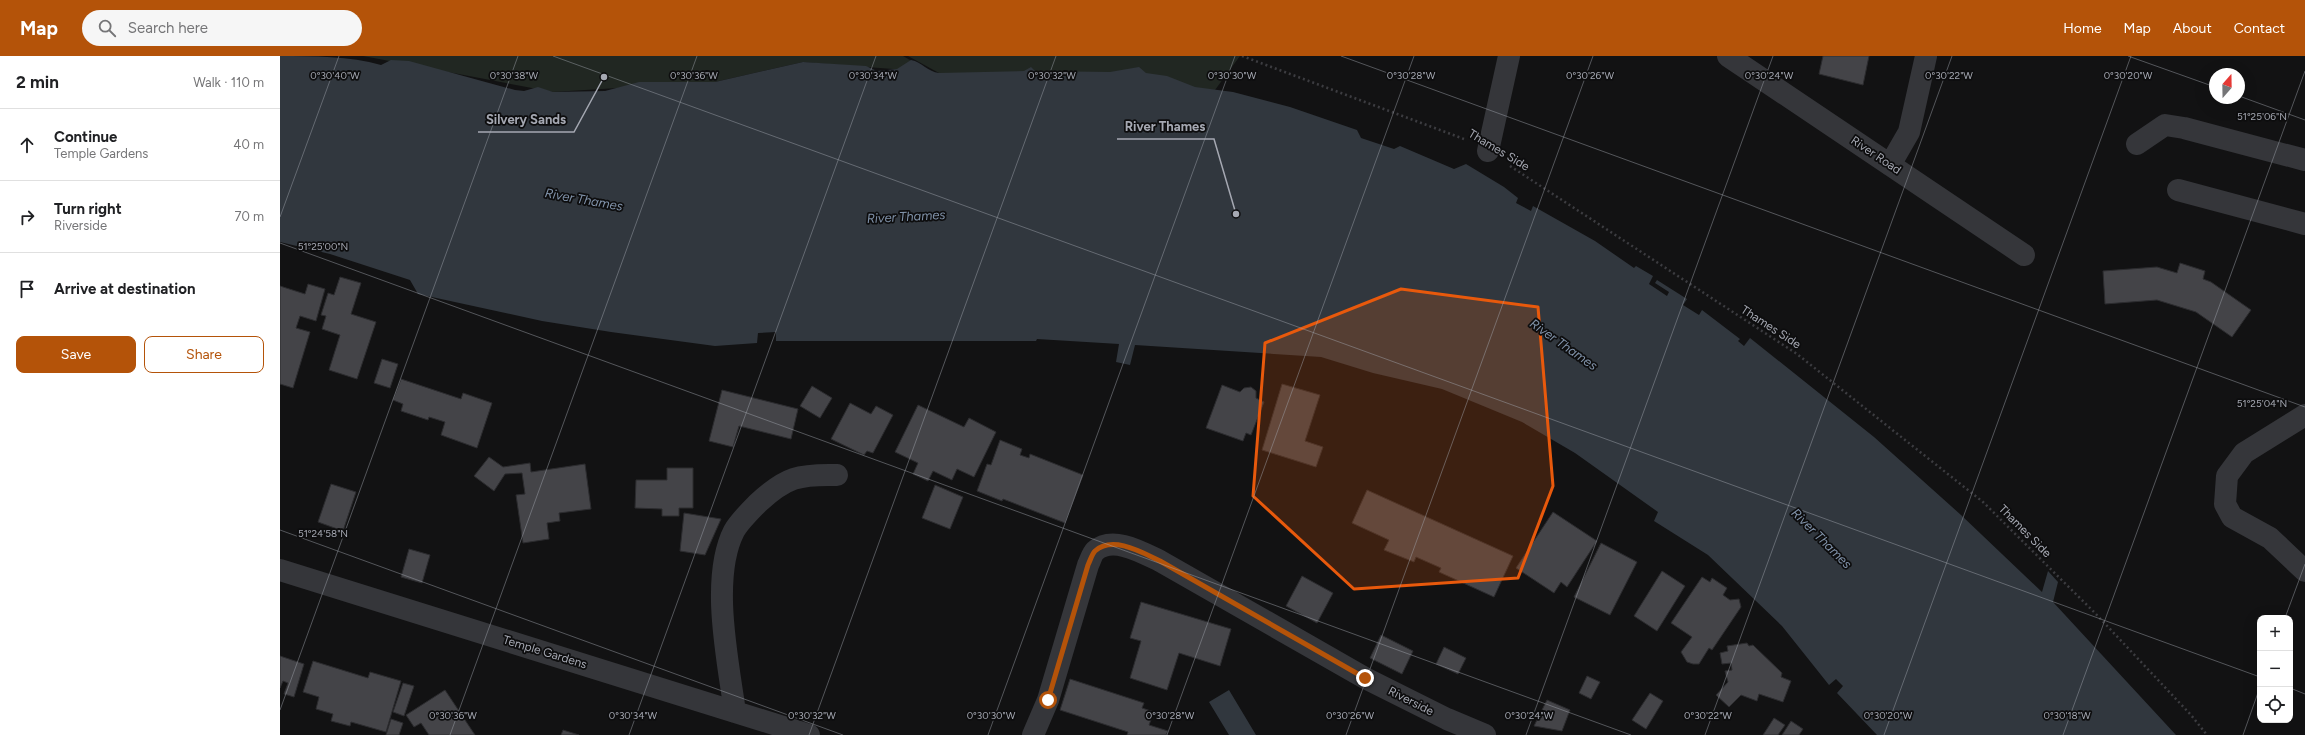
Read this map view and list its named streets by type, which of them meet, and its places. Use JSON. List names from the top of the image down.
{
  "streets": {
    "street": ["River Road", "Temple Gardens", "Riverside"],
    "path": ["Thames Side"]
  },
  "water": ["River Thames"],
  "places": ["Silvery Sands", "River Thames"],
  "north": "top",
  "page": {
    "header": "Map",
    "search": "Search here",
    "nav": [
      "Home",
      "Map",
      "About",
      "Contact"
    ],
    "heading": ["2 min", "Walk · 110 m"],
    "list": [
      ["Continue", "Temple Gardens", "40 m"],
      ["Turn right", "Riverside", "70 m"],
      "Arrive at destination"
    ],
    "buttons": ["Save", "Share"],
    "map_buttons": ["+", "−"]
  },
  "coordinates": [
    "0°30'38\"W",
    "0°30'36\"W",
    "0°30'34\"W",
    "0°30'32\"W",
    "0°30'30\"W",
    "0°30'26\"W",
    "0°30'24\"W",
    "0°30'22\"W",
    "0°30'20\"W",
    "0°30'40\"W",
    "0°30'28\"W",
    "51°25'06\"N",
    "51°25'00\"N",
    "51°25'04\"N",
    "51°24'58\"N",
    "0°30'18\"W"
  ]
}
